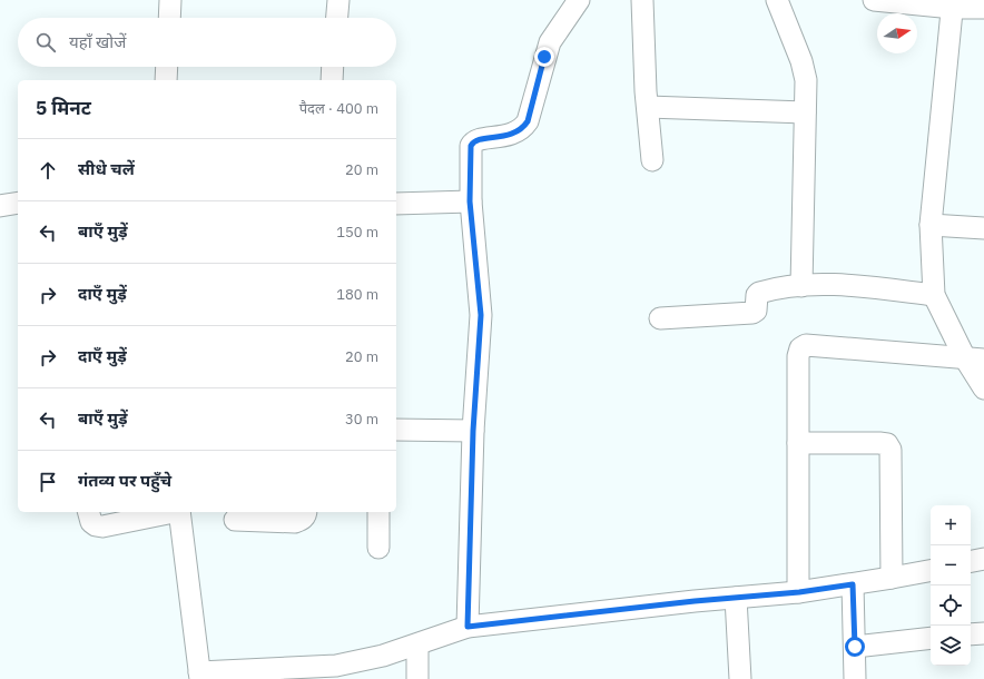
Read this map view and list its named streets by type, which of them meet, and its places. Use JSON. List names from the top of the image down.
{
  "north": "right",
  "page": {
    "search": "यहाँ खोजें",
    "heading": ["5 मिनट", "पैदल · 400 m"],
    "list": [
      ["सीधे चलें", "20 m"],
      ["बाएँ मुड़ें", "150 m"],
      ["दाएँ मुड़ें", "180 m"],
      ["दाएँ मुड़ें", "20 m"],
      ["बाएँ मुड़ें", "30 m"],
      "गंतव्य पर पहुँचे"
    ],
    "map_buttons": ["+", "−"]
  }
}
